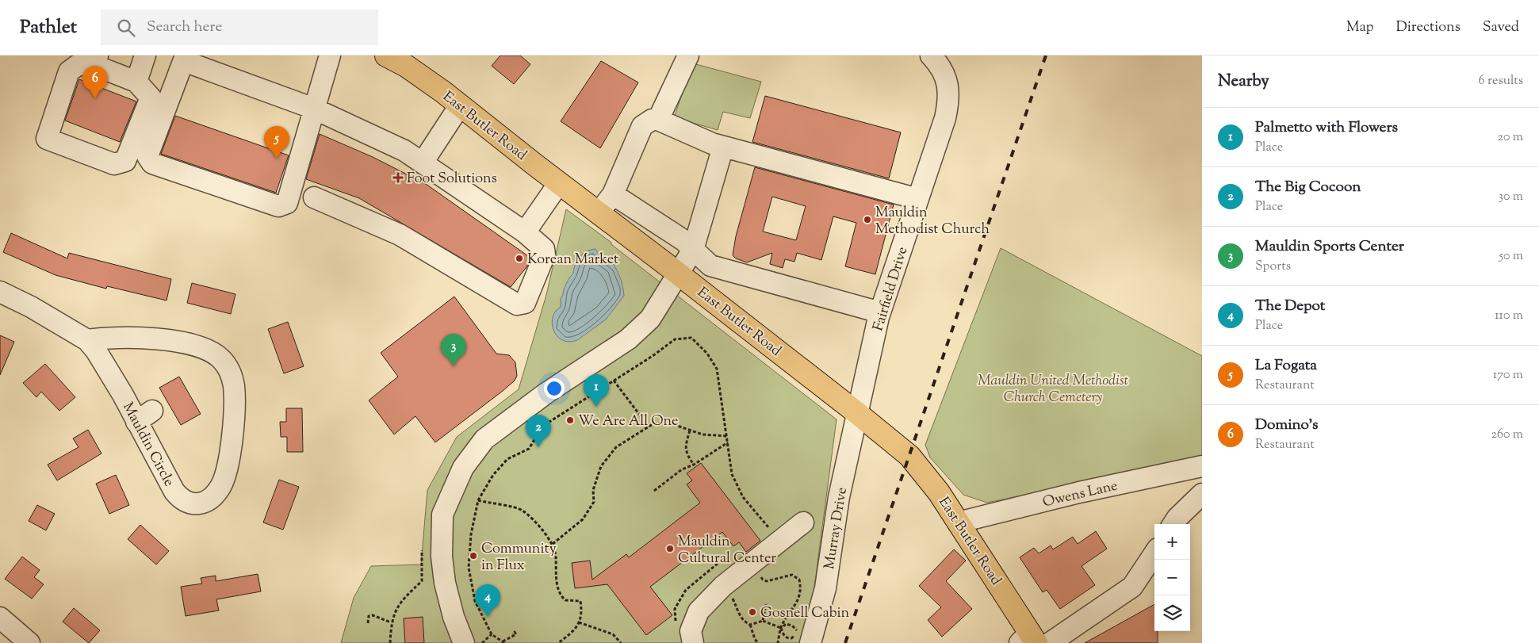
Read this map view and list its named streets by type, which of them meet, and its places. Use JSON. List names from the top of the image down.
{
  "streets": {
    "main road": ["East Butler Road"],
    "street": [
      "Fairfield Drive",
      "Mauldin Circle",
      "Owens Lane",
      "Murray Drive"
    ]
  },
  "crossings": [
    ["East Butler Road", "Fairfield Drive"],
    ["East Butler Road", "Owens Lane"],
    ["East Butler Road", "Murray Drive"],
    ["Fairfield Drive", "Murray Drive"]
  ],
  "parks": ["Mauldin United Methodist Church Cemetery"],
  "places": {
    "health": ["Foot Solutions"],
    "other": [
      "Mauldin Methodist Church",
      "Korean Market",
      "We Are All One",
      "Mauldin Cultural Center",
      "Community in Flux",
      "Gosnell Cabin"
    ]
  },
  "page": {
    "header": "Pathlet",
    "search": "Search here",
    "nav": ["Map", "Directions", "Saved"],
    "heading": ["Nearby", "6 results"],
    "pins": [
      "6",
      "5",
      "3",
      "1",
      "2",
      "4"
    ],
    "list": [
      {
        "mark": "1",
        "name": "Palmetto with Flowers",
        "note": "Place",
        "value": "20 m"
      },
      {
        "mark": "2",
        "name": "The Big Cocoon",
        "note": "Place",
        "value": "30 m"
      },
      {
        "mark": "3",
        "name": "Mauldin Sports Center",
        "note": "Sports",
        "value": "50 m"
      },
      {
        "mark": "4",
        "name": "The Depot",
        "note": "Place",
        "value": "110 m"
      },
      {
        "mark": "5",
        "name": "La Fogata",
        "note": "Restaurant",
        "value": "170 m"
      },
      {
        "mark": "6",
        "name": "Domino's",
        "note": "Restaurant",
        "value": "260 m"
      }
    ],
    "map_buttons": ["+", "−"]
  }
}
